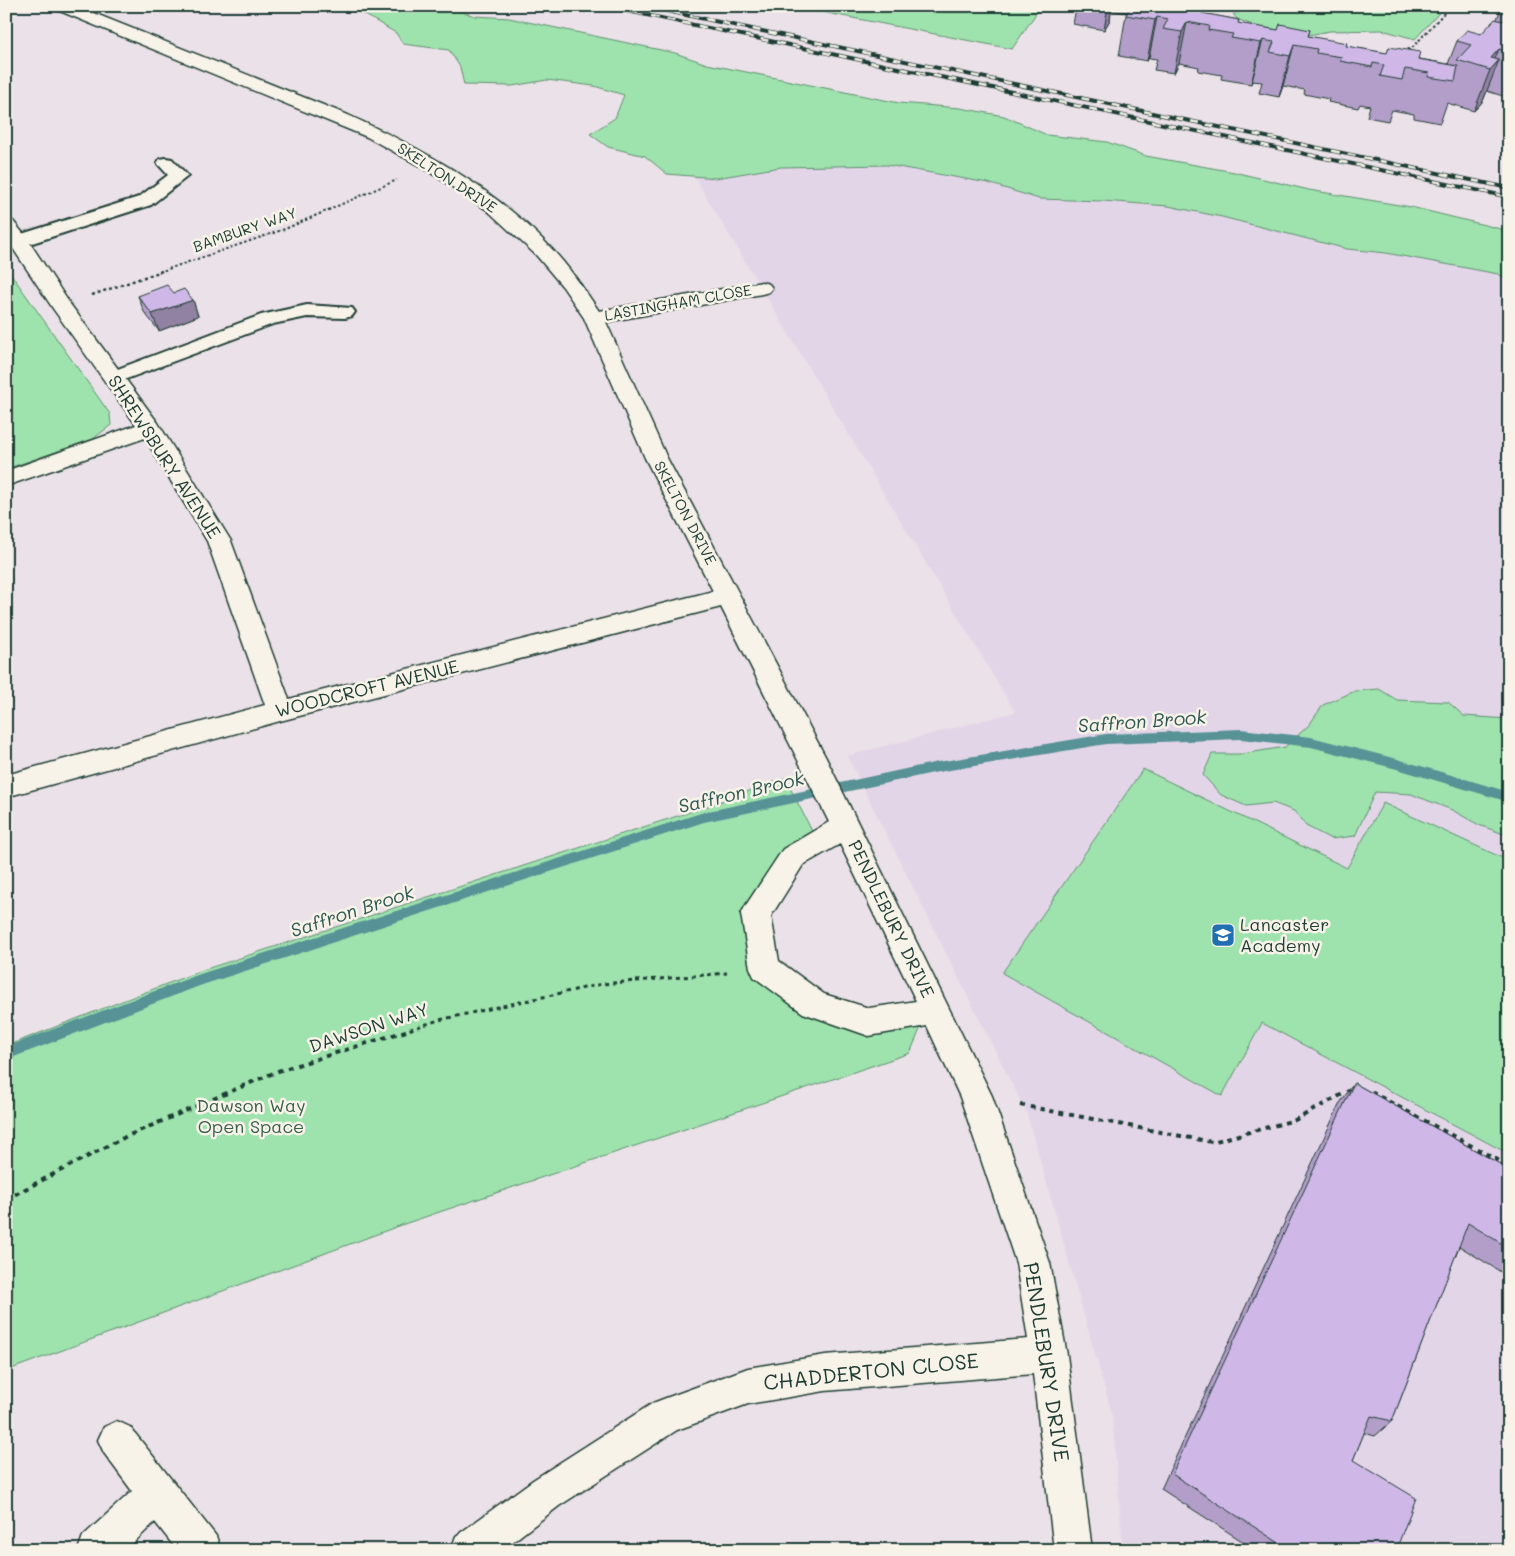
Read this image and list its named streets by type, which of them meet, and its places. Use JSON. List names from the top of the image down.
{
  "streets": {
    "street": [
      "SKELTON DRIVE",
      "LASTINGHAM CLOSE",
      "SHREWSBURY AVENUE",
      "WOODCROFT AVENUE",
      "PENDLEBURY DRIVE",
      "CHADDERTON CLOSE"
    ],
    "path": ["BAMBURY WAY", "DAWSON WAY"]
  },
  "crossings": [
    ["SKELTON DRIVE", "BAMBURY WAY"],
    ["SKELTON DRIVE", "LASTINGHAM CLOSE"],
    ["SKELTON DRIVE", "WOODCROFT AVENUE"],
    ["SKELTON DRIVE", "PENDLEBURY DRIVE"],
    ["BAMBURY WAY", "SHREWSBURY AVENUE"],
    ["SHREWSBURY AVENUE", "WOODCROFT AVENUE"],
    ["WOODCROFT AVENUE", "PENDLEBURY DRIVE"],
    ["PENDLEBURY DRIVE", "DAWSON WAY"],
    ["PENDLEBURY DRIVE", "CHADDERTON CLOSE"]
  ],
  "water": ["Saffron Brook"],
  "parks": ["Dawson Way Open Space"],
  "places": {
    "school or university": ["Lancaster Academy"]
  }
}
